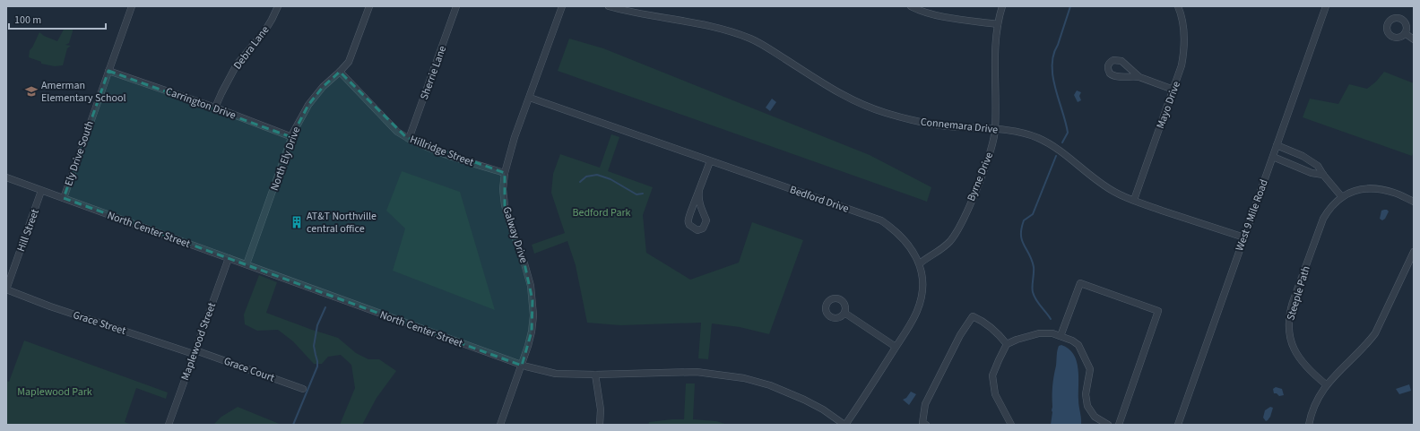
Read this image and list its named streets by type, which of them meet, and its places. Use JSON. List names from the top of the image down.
{
  "streets": {
    "street": [
      "Debra Lane",
      "Sherrie Lane",
      "Carrington Drive",
      "Mayo Drive",
      "Connemara Drive",
      "Hillridge Street",
      "Ely Drive South",
      "North Ely Drive",
      "Byrne Drive",
      "Bedford Drive",
      "West 9 Mile Road",
      "North Center Street",
      "Hill Street",
      "Galway Drive",
      "Steeple Path",
      "Grace Street",
      "Maplewood Street",
      "Grace Court"
    ]
  },
  "crossings": [
    ["Debra Lane", "Carrington Drive"],
    ["Sherrie Lane", "Hillridge Street"],
    ["Carrington Drive", "Ely Drive South"],
    ["Carrington Drive", "North Ely Drive"],
    ["Mayo Drive", "Connemara Drive"],
    ["Connemara Drive", "Byrne Drive"],
    ["Connemara Drive", "West 9 Mile Road"],
    ["Hillridge Street", "North Ely Drive"],
    ["Hillridge Street", "Galway Drive"],
    ["Ely Drive South", "North Center Street"],
    ["North Ely Drive", "North Center Street"],
    ["Byrne Drive", "Bedford Drive"],
    ["Bedford Drive", "North Center Street"],
    ["Bedford Drive", "Galway Drive"],
    ["North Center Street", "Hill Street"],
    ["North Center Street", "Galway Drive"],
    ["North Center Street", "Maplewood Street"],
    ["Hill Street", "Grace Street"],
    ["Grace Street", "Maplewood Street"],
    ["Grace Street", "Grace Court"],
    ["Maplewood Street", "Grace Court"]
  ],
  "parks": ["Bedford Park", "Maplewood Park"],
  "places": {
    "school or university": ["Amerman Elementary School"],
    "building": ["AT&T Northville central office"]
  },
  "scale_bar": "100 m"
}
